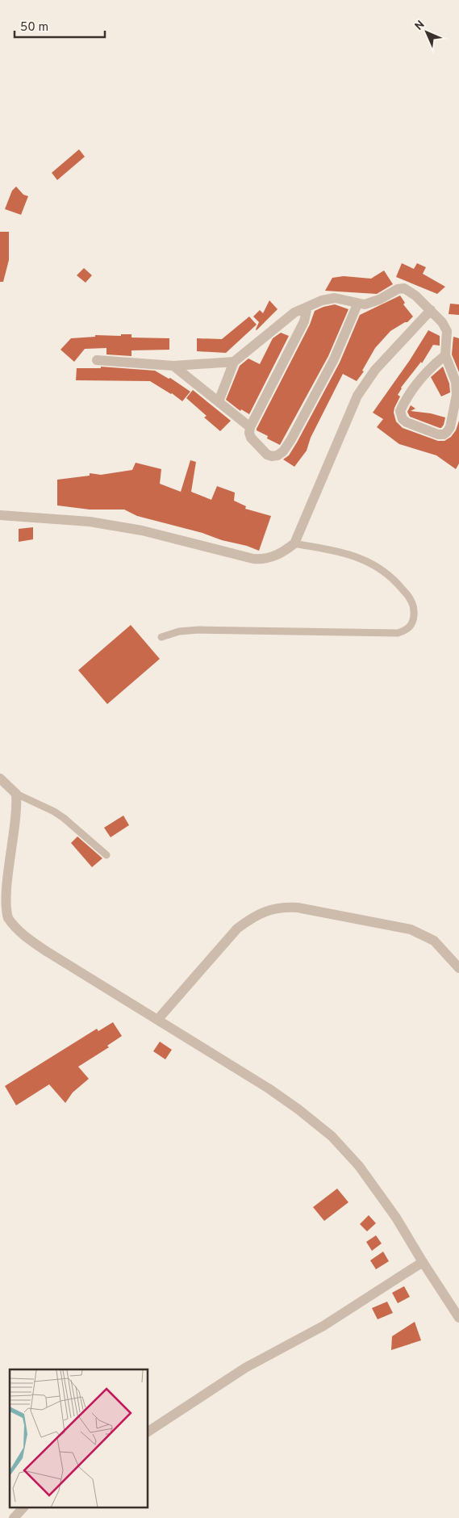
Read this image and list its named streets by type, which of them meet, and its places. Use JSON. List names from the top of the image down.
{
  "scale_bar": "50 m",
  "north": "top left"
}
